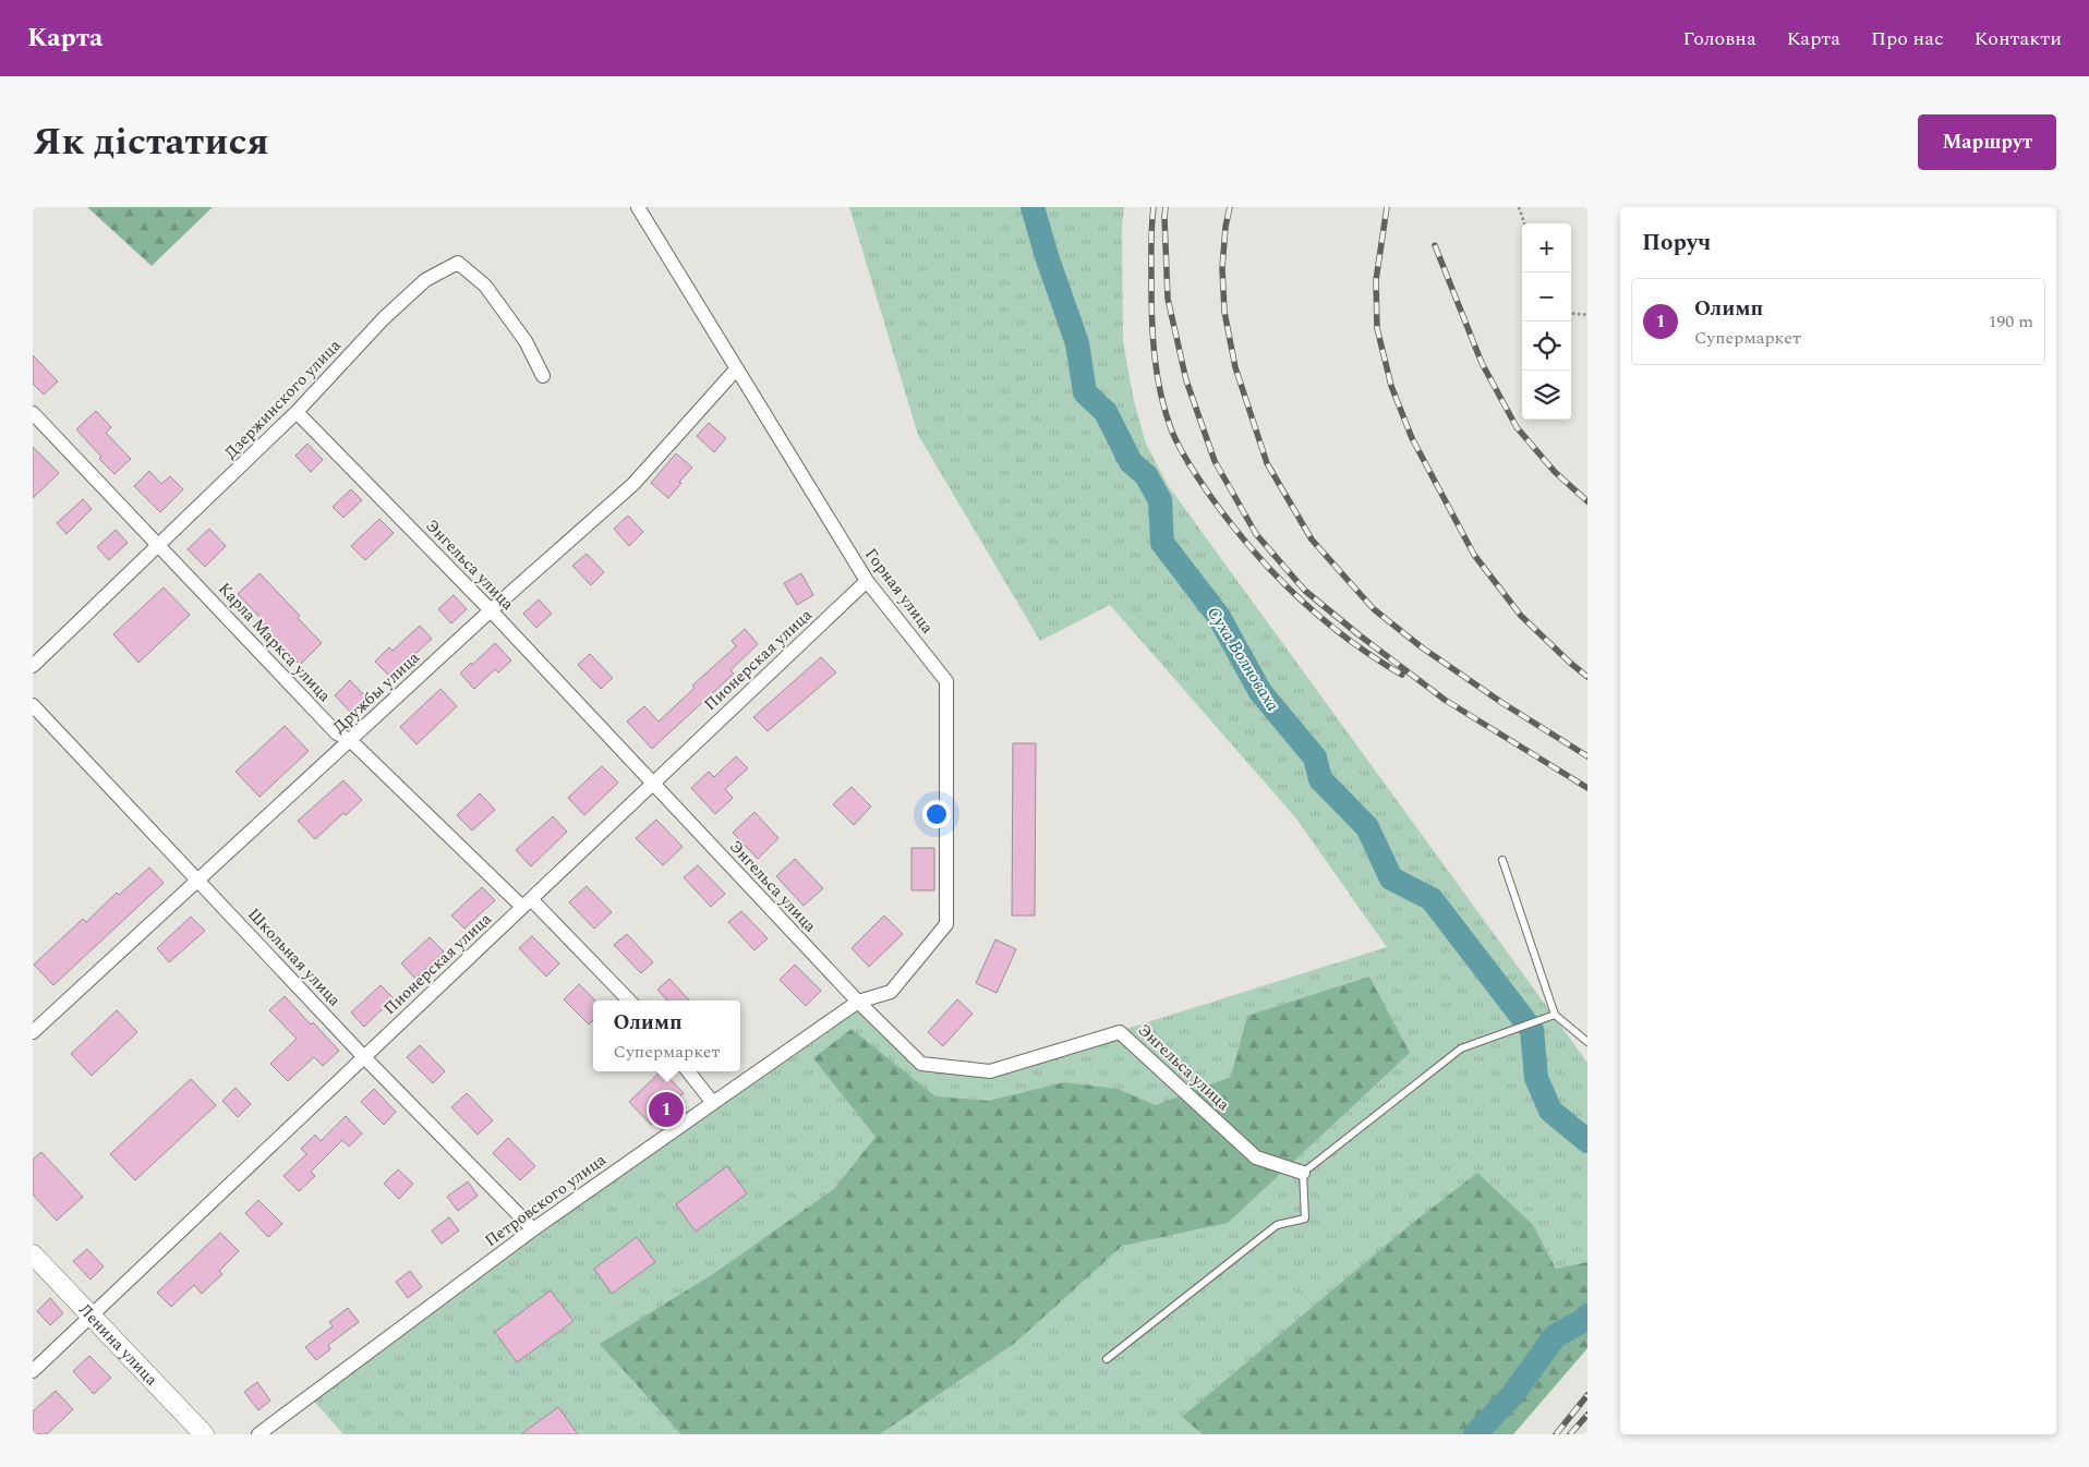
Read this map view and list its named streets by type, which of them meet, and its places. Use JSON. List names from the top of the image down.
{
  "streets": {
    "street": [
      "Дзержинского улица",
      "Энгельса улица",
      "Горная улица",
      "Карла Маркса улица",
      "Пионерская улица",
      "Дружбы улица",
      "Школьная улица",
      "Петровского улица",
      "Ленина улица"
    ]
  },
  "crossings": [
    ["Дзержинского улица", "Энгельса улица"],
    ["Дзержинского улица", "Карла Маркса улица"],
    ["Энгельса улица", "Горная улица"],
    ["Энгельса улица", "Пионерская улица"],
    ["Энгельса улица", "Дружбы улица"],
    ["Энгельса улица", "Петровского улица"],
    ["Горная улица", "Пионерская улица"],
    ["Горная улица", "Дружбы улица"],
    ["Горная улица", "Петровского улица"],
    ["Карла Маркса улица", "Пионерская улица"],
    ["Карла Маркса улица", "Дружбы улица"],
    ["Пионерская улица", "Школьная улица"],
    ["Пионерская улица", "Ленина улица"],
    ["Дружбы улица", "Школьная улица"],
    ["Школьная улица", "Петровского улица"]
  ],
  "water": ["Суха Волноваха"],
  "page": {
    "header": "Карта",
    "nav": [
      "Головна",
      "Карта",
      "Про нас",
      "Контакти"
    ],
    "title": "Як дістатися",
    "buttons": "Маршрут",
    "heading": "Поруч",
    "map_buttons": ["+", "−"],
    "list": [
      {
        "mark": "1",
        "name": "Олимп",
        "note": "Супермаркет",
        "value": "190 m"
      }
    ],
    "popup": ["Олимп", "Супермаркет"],
    "pins": "1"
  }
}
